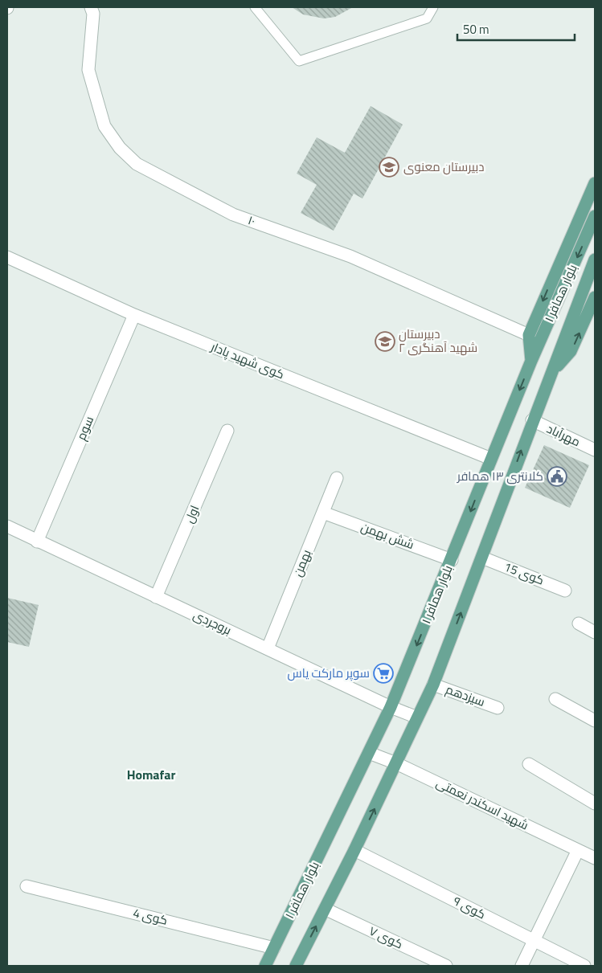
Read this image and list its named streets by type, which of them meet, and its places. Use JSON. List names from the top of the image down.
{
  "streets": {
    "main road": ["بلوار همافر ۱"],
    "street": [
      "۱۰",
      "کوی شهید پادار",
      "سوم",
      "مهرآباد",
      "اول",
      "شش بهمن",
      "بهمن",
      "کوی 15",
      "بروجردی",
      "سیزدهم",
      "شهید اسکندر نعمتی",
      "کوی ۹",
      "کوی 4",
      "کوی ۷"
    ]
  },
  "crossings": [
    ["بلوار همافر ۱", "کوی شهید پادار"],
    ["بلوار همافر ۱", "مهرآباد"],
    ["بلوار همافر ۱", "شش بهمن"],
    ["بلوار همافر ۱", "کوی 15"],
    ["بلوار همافر ۱", "بروجردی"],
    ["بلوار همافر ۱", "سیزدهم"],
    ["بلوار همافر ۱", "شهید اسکندر نعمتی"],
    ["بلوار همافر ۱", "کوی ۹"],
    ["بلوار همافر ۱", "کوی 4"],
    ["بلوار همافر ۱", "کوی ۷"],
    ["کوی شهید پادار", "سوم"],
    ["سوم", "بروجردی"],
    ["اول", "بروجردی"],
    ["شش بهمن", "بهمن"],
    ["بهمن", "بروجردی"]
  ],
  "districts": ["Homafar"],
  "places": {
    "school or university": ["دبیرستان معنوی", "دبیرستان شهید آهنگری ۲"],
    "public building": ["کلانتری ۱۳ همافر"],
    "supermarket": ["سوپر مارکت یاس"]
  },
  "scale_bar": "50 m"
}
